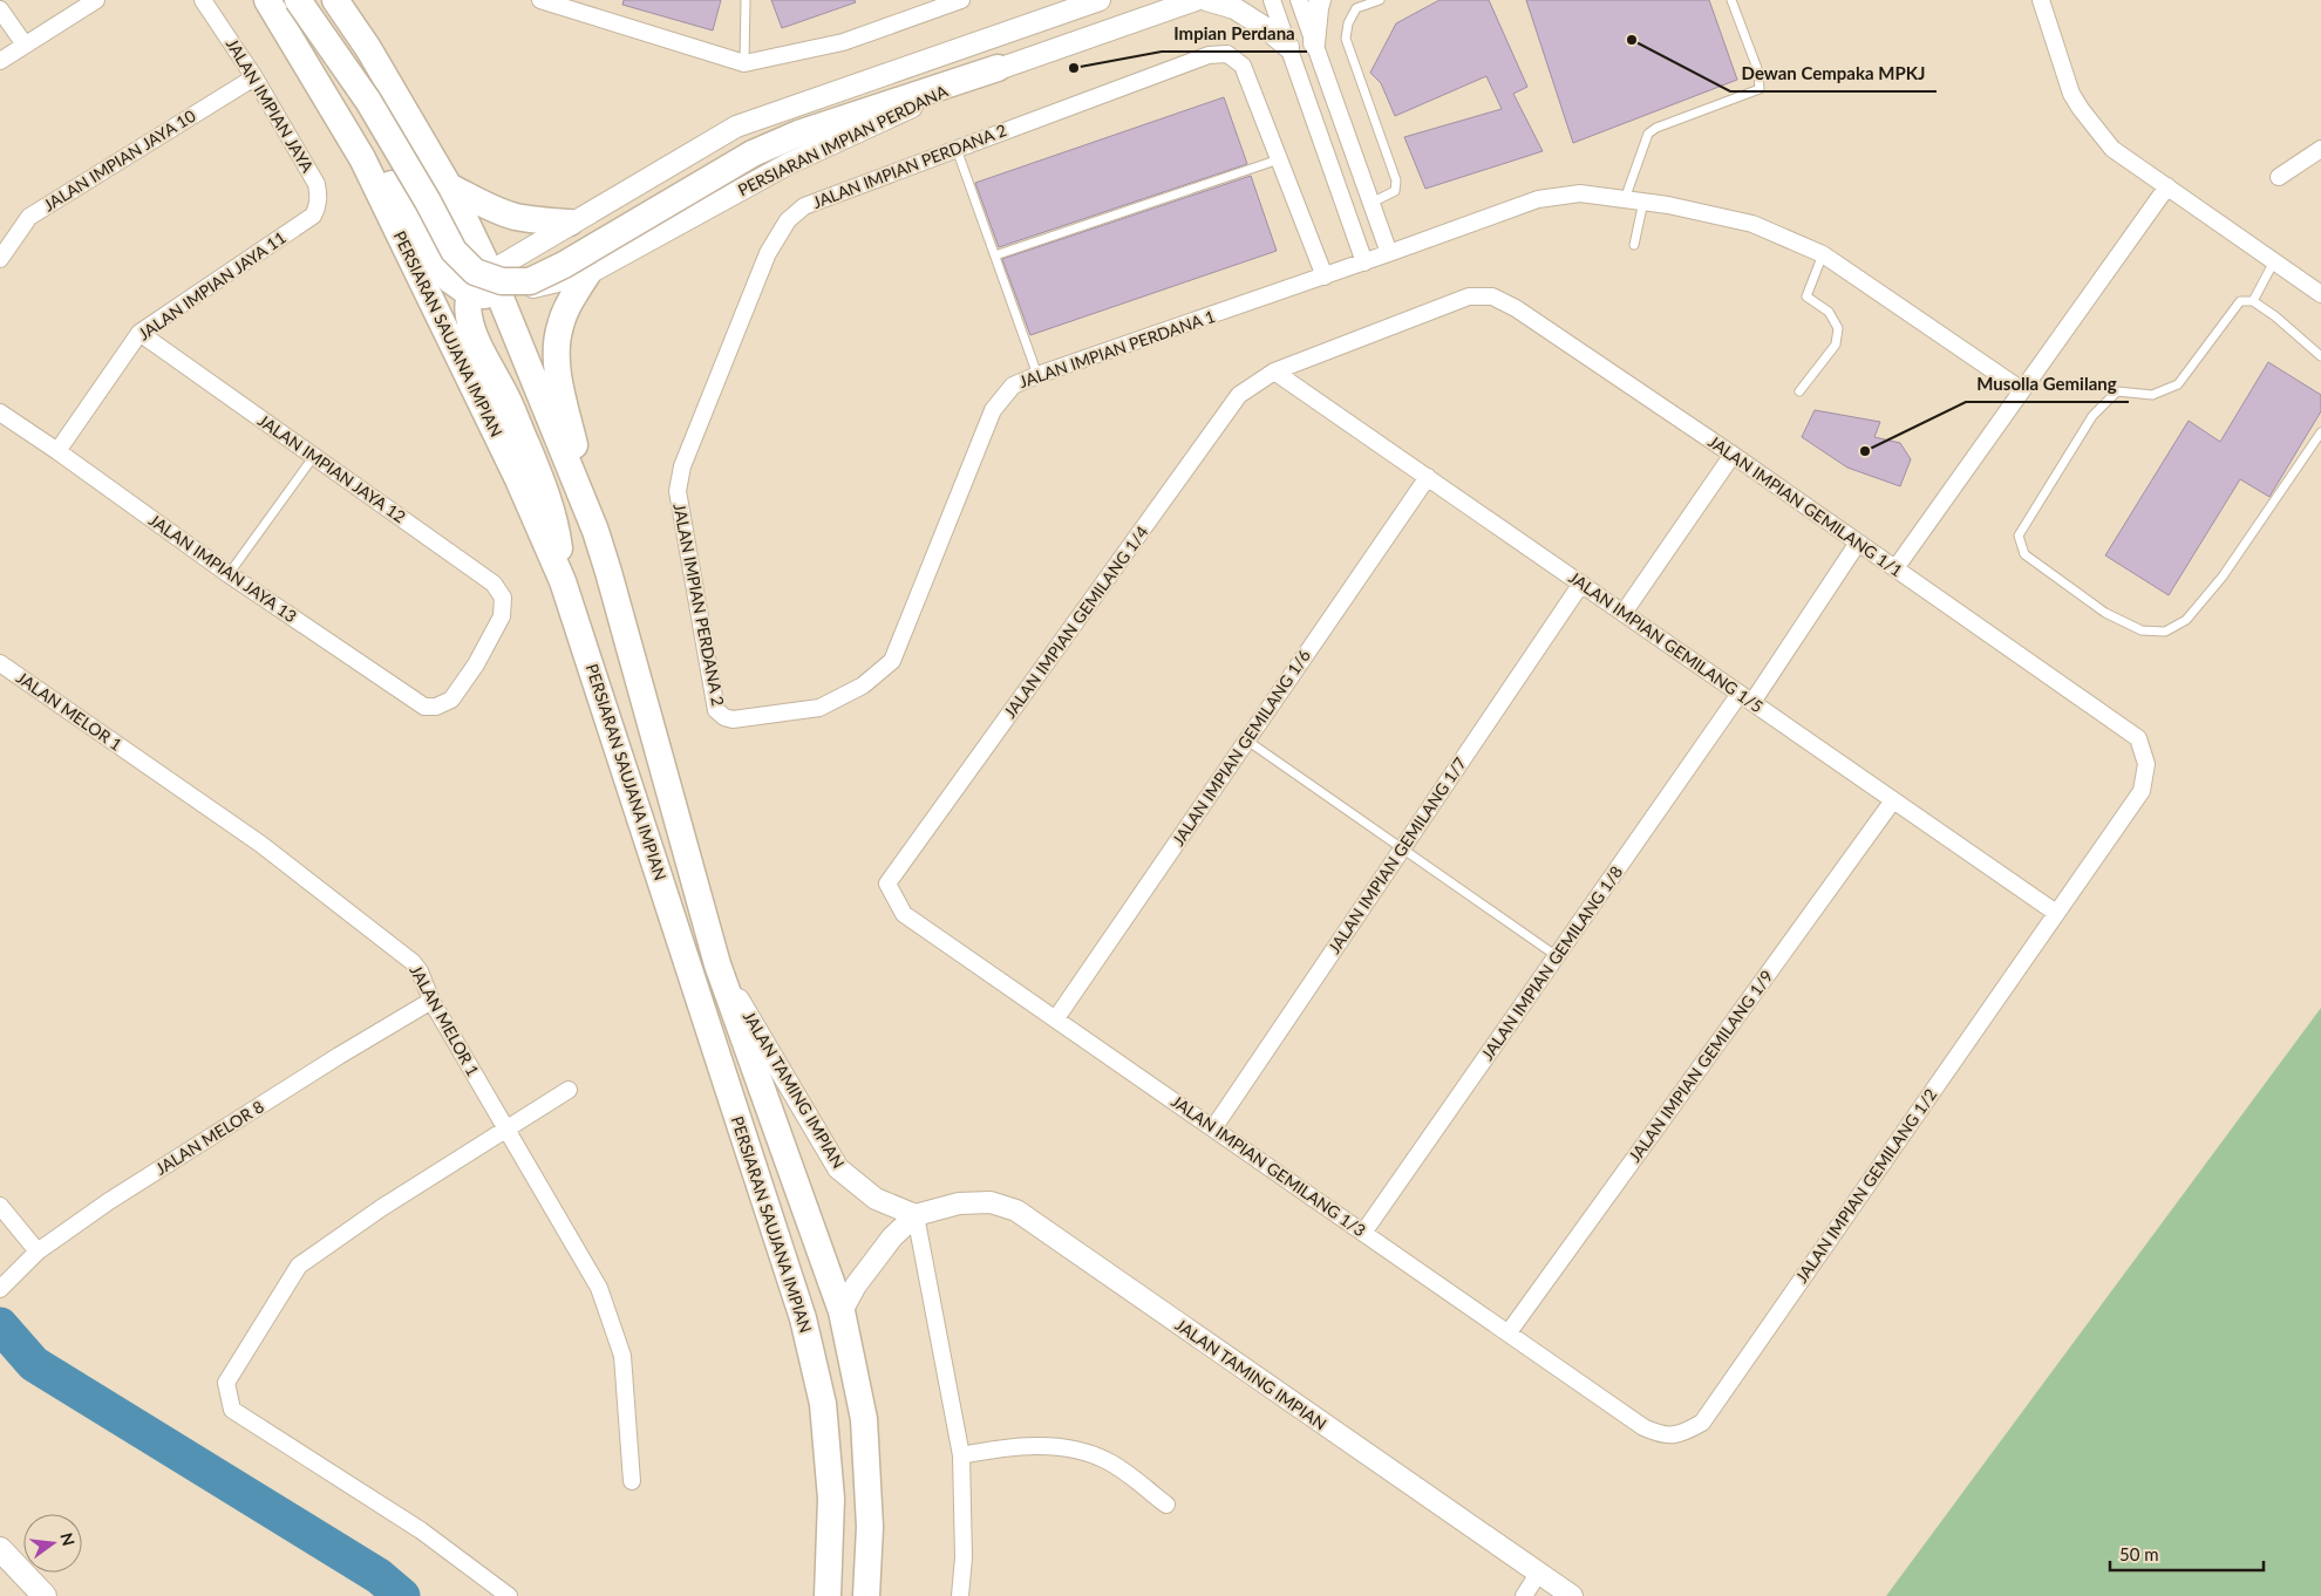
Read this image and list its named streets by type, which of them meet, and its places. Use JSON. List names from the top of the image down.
{
  "streets": {
    "highway": ["PERSIARAN SAUJANA IMPIAN"],
    "street": [
      "JALAN IMPIAN JAYA",
      "PERSIARAN IMPIAN PERDANA",
      "JALAN IMPIAN JAYA 10",
      "JALAN IMPIAN PERDANA 2",
      "JALAN IMPIAN JAYA 11",
      "JALAN IMPIAN PERDANA 1",
      "JALAN IMPIAN JAYA 12",
      "JALAN IMPIAN GEMILANG 1/1",
      "JALAN IMPIAN JAYA 13",
      "JALAN IMPIAN GEMILANG 1/4",
      "JALAN IMPIAN GEMILANG 1/5",
      "JALAN MELOR 1",
      "JALAN IMPIAN GEMILANG 1/6",
      "JALAN IMPIAN GEMILANG 1/7",
      "JALAN IMPIAN GEMILANG 1/8",
      "JALAN IMPIAN GEMILANG 1/9",
      "JALAN TAMING IMPIAN",
      "JALAN MELOR 8",
      "JALAN IMPIAN GEMILANG 1/3",
      "JALAN IMPIAN GEMILANG 1/2"
    ]
  },
  "crossings": [
    ["JALAN IMPIAN JAYA", "JALAN IMPIAN JAYA 10"],
    ["JALAN IMPIAN JAYA", "JALAN IMPIAN JAYA 11"],
    ["PERSIARAN IMPIAN PERDANA", "PERSIARAN SAUJANA IMPIAN"],
    ["JALAN IMPIAN PERDANA 2", "JALAN IMPIAN PERDANA 1"],
    ["JALAN IMPIAN JAYA 11", "JALAN IMPIAN JAYA 12"],
    ["JALAN IMPIAN JAYA 11", "JALAN IMPIAN JAYA 13"],
    ["PERSIARAN SAUJANA IMPIAN", "JALAN TAMING IMPIAN"],
    ["JALAN IMPIAN JAYA 12", "JALAN IMPIAN JAYA 13"],
    ["JALAN IMPIAN GEMILANG 1/1", "JALAN IMPIAN GEMILANG 1/4"],
    ["JALAN IMPIAN GEMILANG 1/1", "JALAN IMPIAN GEMILANG 1/5"],
    ["JALAN IMPIAN GEMILANG 1/1", "JALAN IMPIAN GEMILANG 1/8"],
    ["JALAN IMPIAN GEMILANG 1/1", "JALAN IMPIAN GEMILANG 1/2"],
    ["JALAN IMPIAN GEMILANG 1/4", "JALAN IMPIAN GEMILANG 1/5"],
    ["JALAN IMPIAN GEMILANG 1/4", "JALAN IMPIAN GEMILANG 1/3"],
    ["JALAN IMPIAN GEMILANG 1/5", "JALAN IMPIAN GEMILANG 1/6"],
    ["JALAN IMPIAN GEMILANG 1/5", "JALAN IMPIAN GEMILANG 1/7"],
    ["JALAN IMPIAN GEMILANG 1/5", "JALAN IMPIAN GEMILANG 1/8"],
    ["JALAN IMPIAN GEMILANG 1/5", "JALAN IMPIAN GEMILANG 1/9"],
    ["JALAN IMPIAN GEMILANG 1/5", "JALAN IMPIAN GEMILANG 1/2"],
    ["JALAN MELOR 1", "JALAN MELOR 8"],
    ["JALAN IMPIAN GEMILANG 1/6", "JALAN IMPIAN GEMILANG 1/3"],
    ["JALAN IMPIAN GEMILANG 1/7", "JALAN IMPIAN GEMILANG 1/3"],
    ["JALAN IMPIAN GEMILANG 1/8", "JALAN IMPIAN GEMILANG 1/3"],
    ["JALAN IMPIAN GEMILANG 1/9", "JALAN IMPIAN GEMILANG 1/3"],
    ["JALAN IMPIAN GEMILANG 1/3", "JALAN IMPIAN GEMILANG 1/2"]
  ],
  "places": ["Dewan Cempaka MPKJ", "Impian Perdana", "Musolla Gemilang"],
  "scale_bar": "50 m",
  "north": "right"
}
